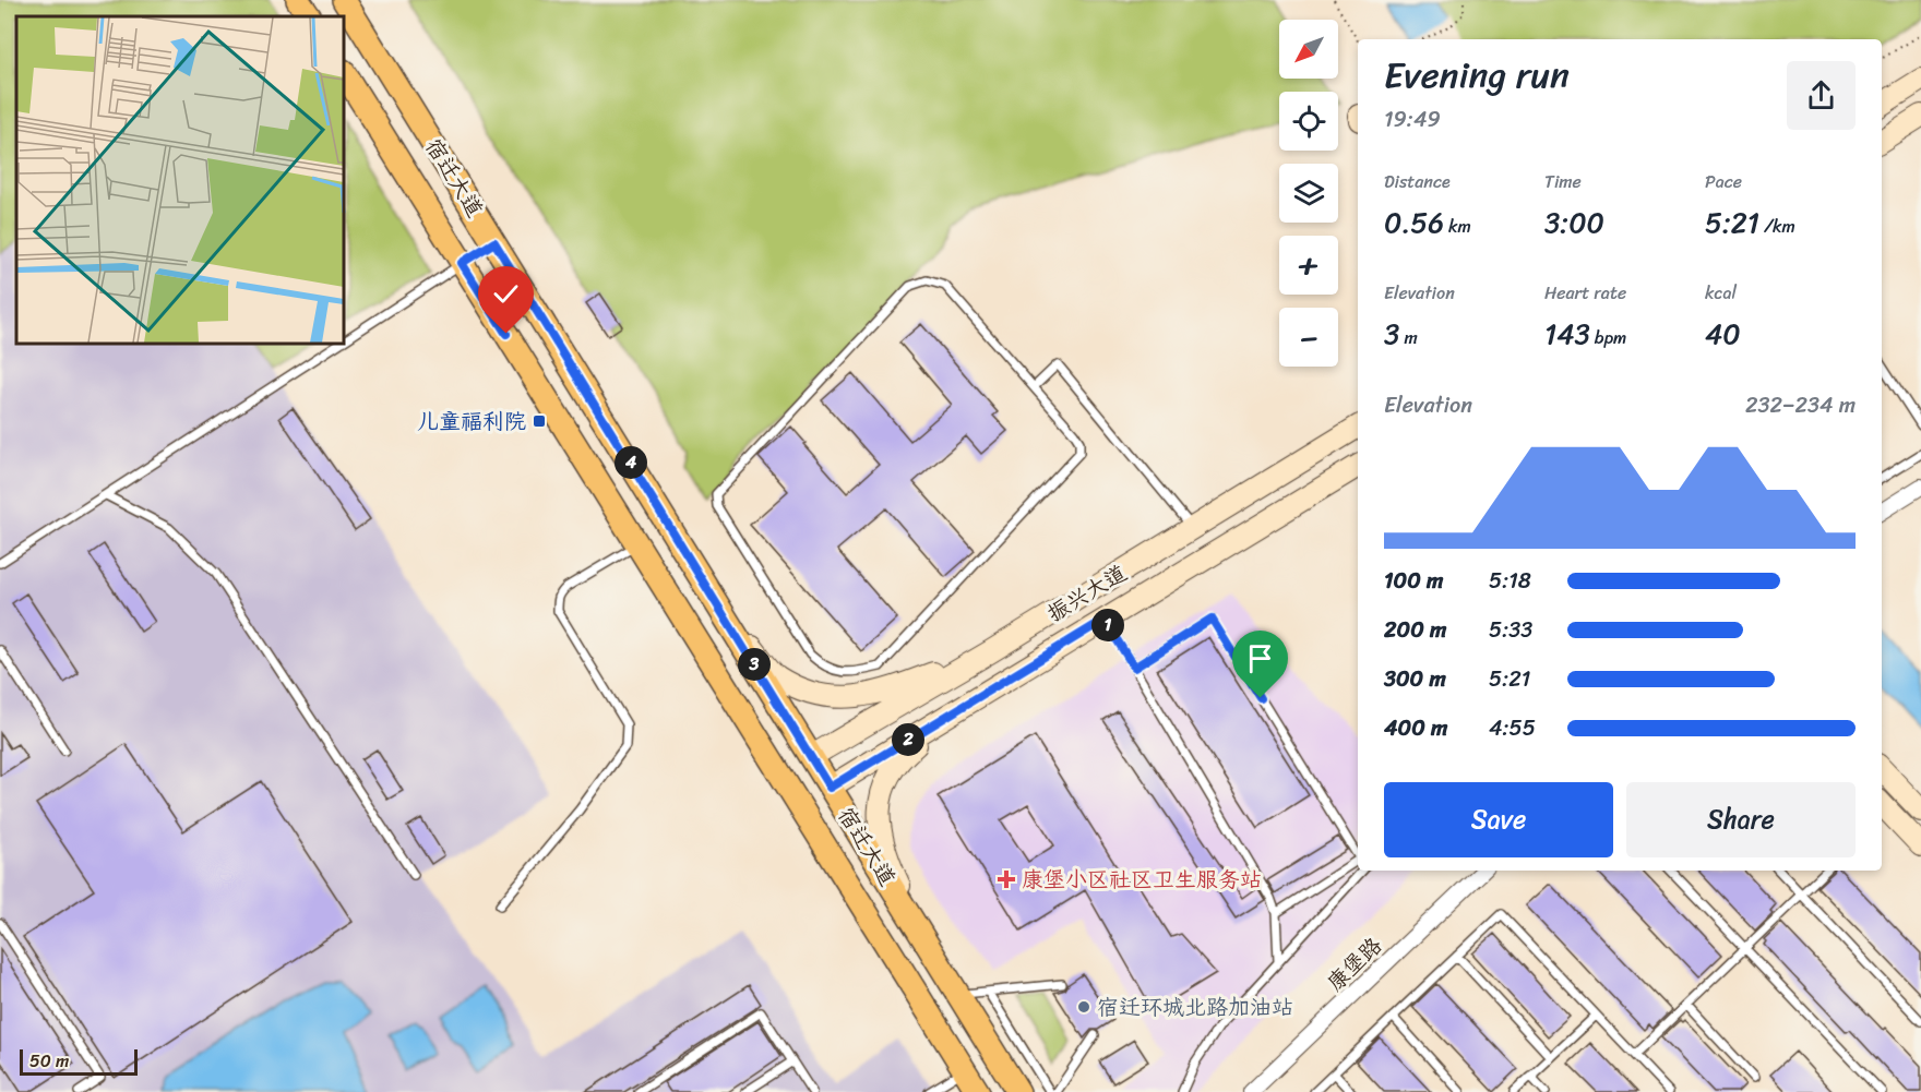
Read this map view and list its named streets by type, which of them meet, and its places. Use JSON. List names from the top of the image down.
{
  "streets": {
    "main road": ["宿迁大道", "振兴大道"],
    "street": ["康堡路"]
  },
  "crossings": [
    ["宿迁大道", "振兴大道"]
  ],
  "places": {
    "transit": ["儿童福利院"],
    "health": ["康堡小区社区卫生服务站"],
    "other": ["宿迁环城北路加油站"]
  },
  "scale_bar": "50 m",
  "north": "bottom left",
  "page": {
    "map_buttons": ["+", "−"],
    "heading": ["Evening run", "19:49"],
    "stats": [
      ["Distance", "0.56 km"],
      ["Time", "3:00"],
      ["Pace", "5:21 /km"],
      ["Elevation", "3 m"],
      ["Heart rate", "143 bpm"],
      ["kcal", "40"]
    ],
    "chart": ["Elevation", "232–234 m"],
    "pins": [
      "4",
      "1",
      "3",
      "2"
    ],
    "list": [
      {
        "name": "100 m",
        "note": "5:18"
      },
      {
        "name": "200 m",
        "note": "5:33"
      },
      {
        "name": "300 m",
        "note": "5:21"
      },
      {
        "name": "400 m",
        "note": "4:55"
      }
    ],
    "buttons": ["Save", "Share"],
    "scale": "50 m"
  }
}
